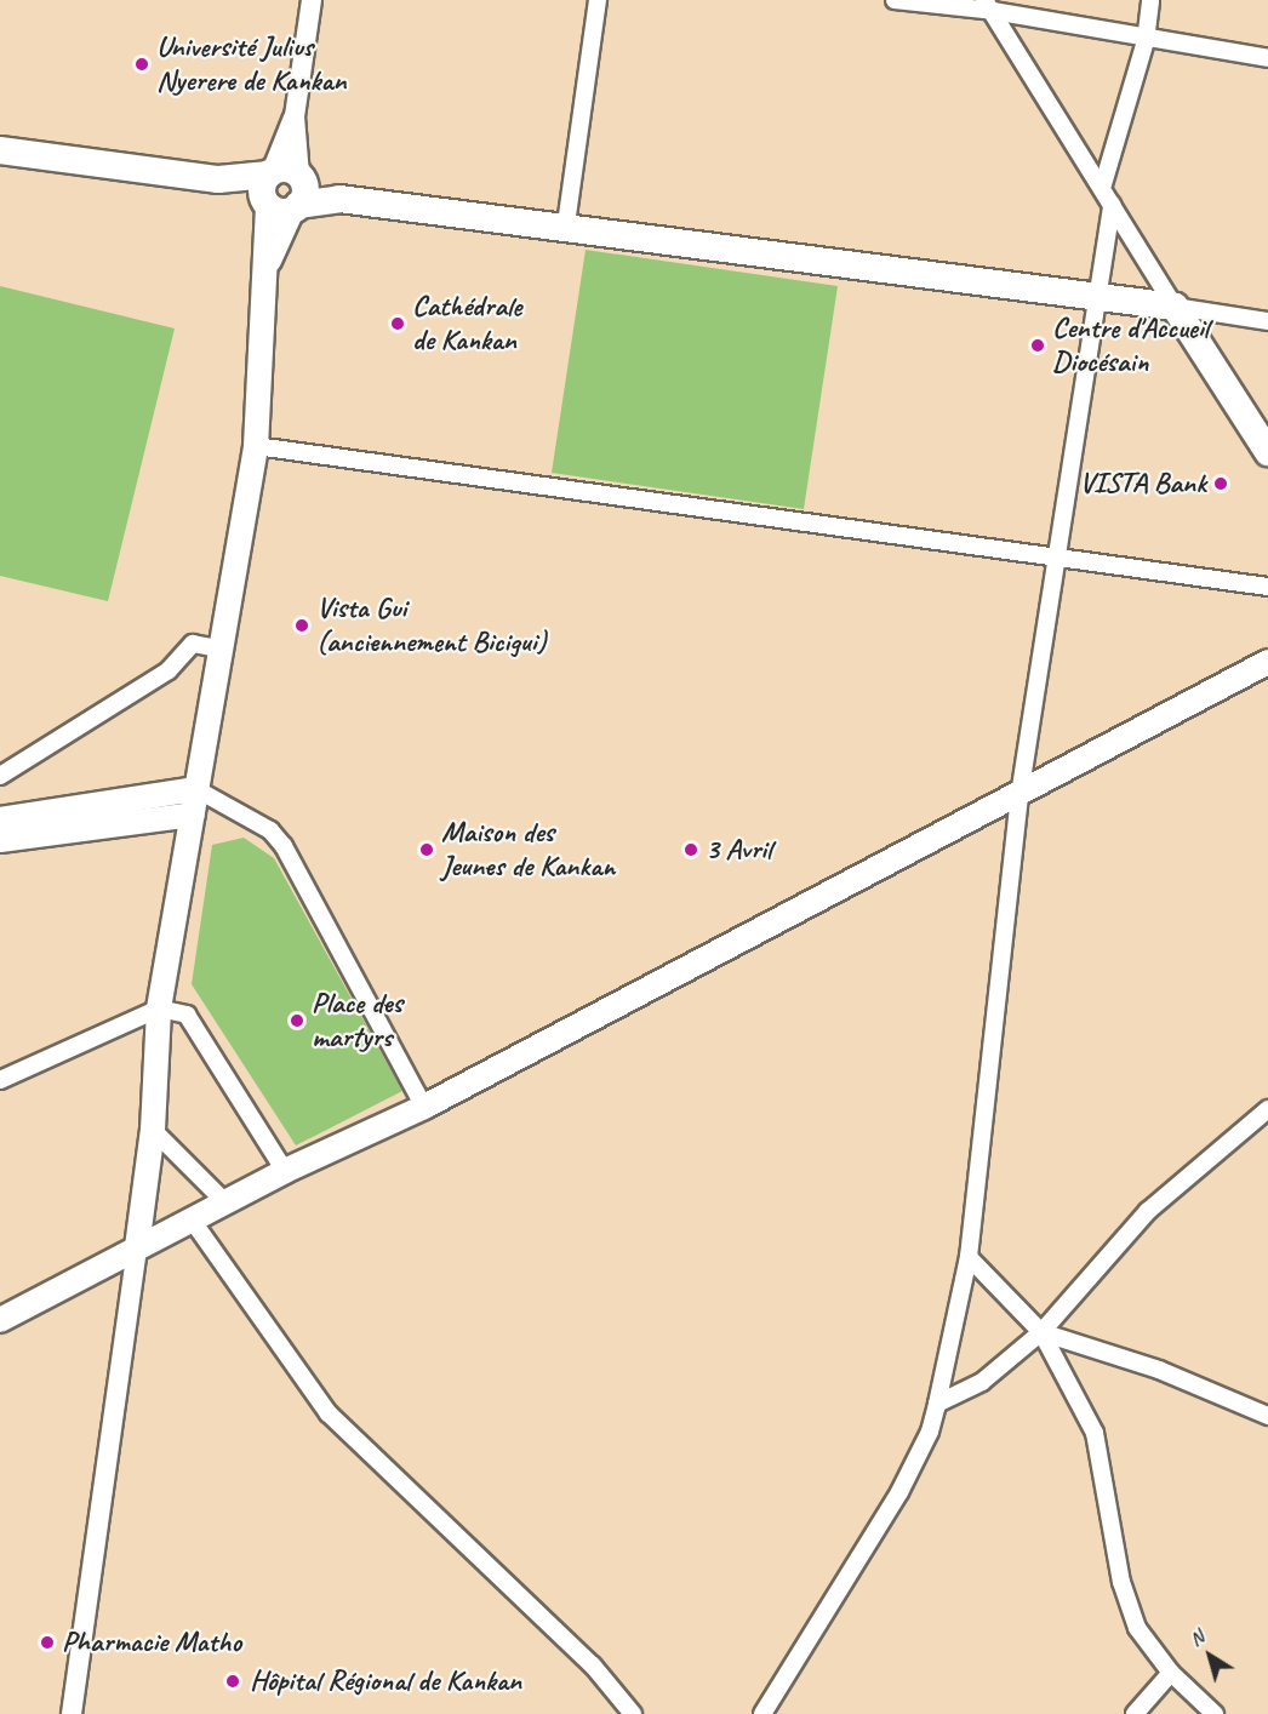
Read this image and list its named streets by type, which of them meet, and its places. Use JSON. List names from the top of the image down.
{
  "places": [
    "Université Julius Nyerere de Kankan",
    "Cathédrale de Kankan",
    "Centre d'Accueil Diocésain",
    "VISTA Bank",
    "Vista Gui (anciennement Bicigui)",
    "Maison des Jeunes de Kankan",
    "3 Avril",
    "Place des martyrs",
    "Pharmacie Matho",
    "Hôpital Régional de Kankan"
  ],
  "north": "top left"
}
